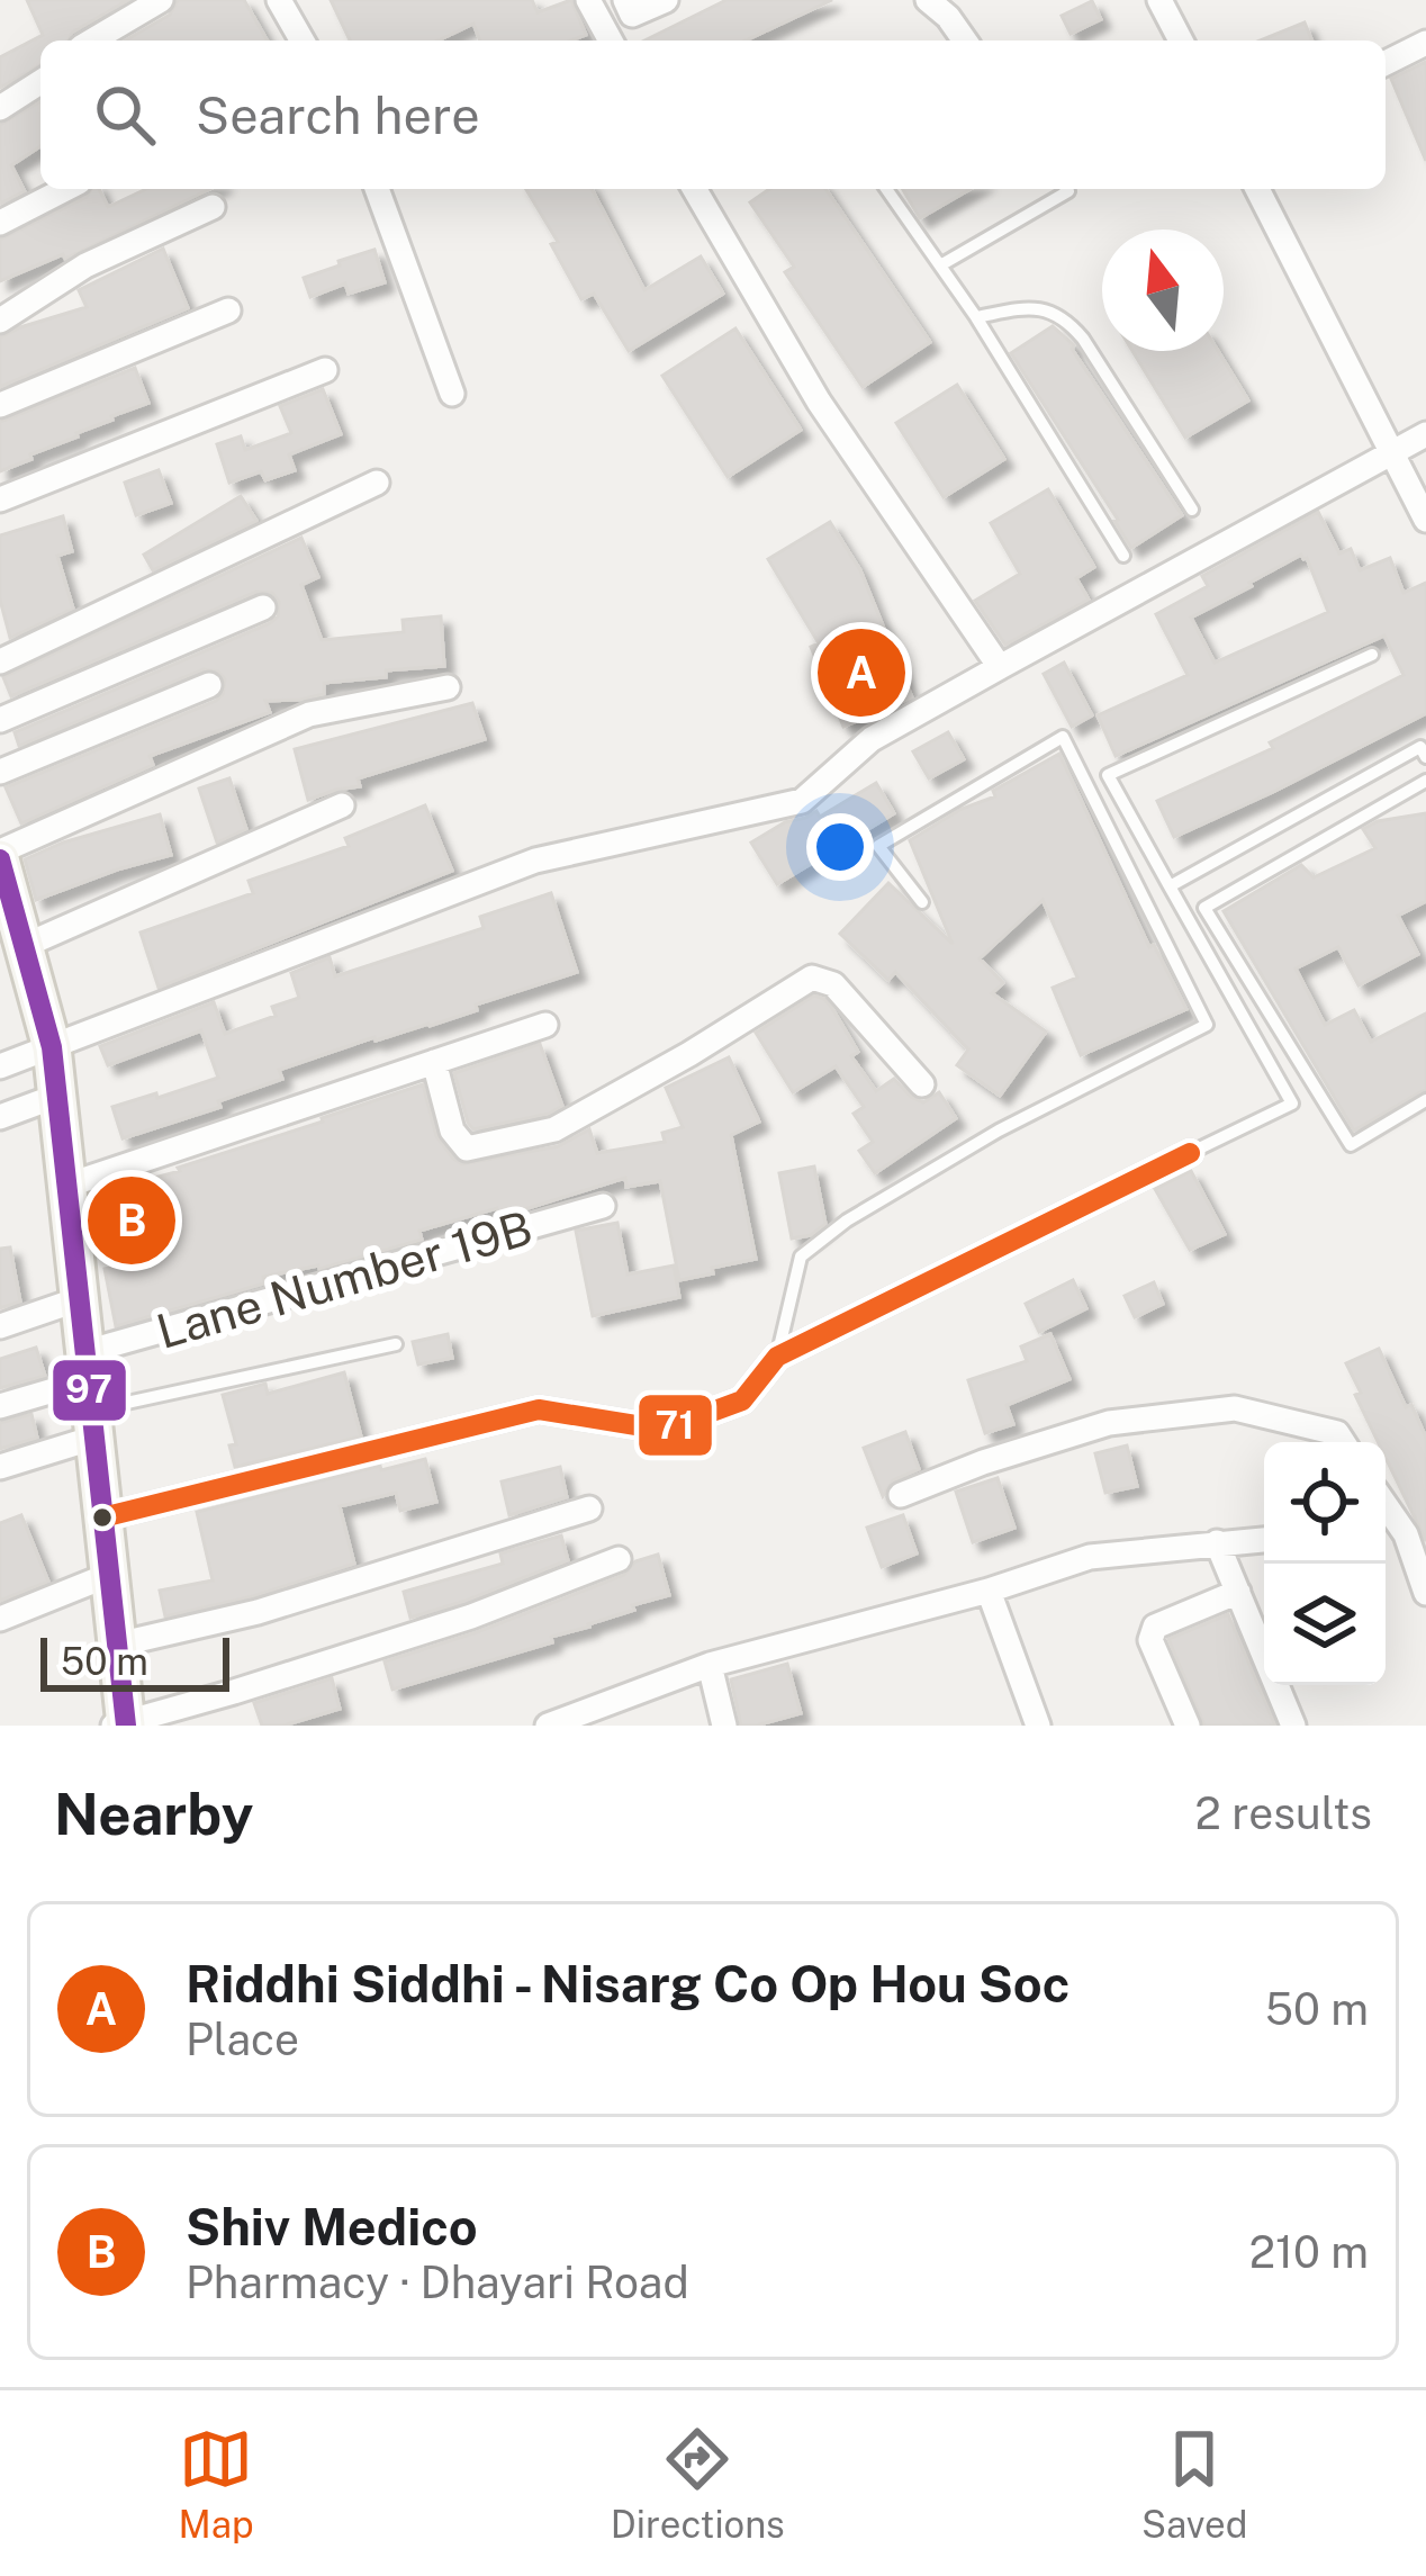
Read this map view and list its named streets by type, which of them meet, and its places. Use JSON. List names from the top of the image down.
{
  "streets": {
    "street": ["Lane Number 19B"]
  },
  "lines": ["transit line 97", "transit line 71"],
  "scale_bar": "50 m",
  "north": "top",
  "page": {
    "search": "Search here",
    "pins": ["A", "B"],
    "scale": "50 m",
    "heading": ["Nearby", "2 results"],
    "list": [
      {
        "mark": "A",
        "name": "Riddhi Siddhi - Nisarg Co Op Hou Soc",
        "note": "Place",
        "value": "50 m"
      },
      {
        "mark": "B",
        "name": "Shiv Medico",
        "note": "Pharmacy · Dhayari Road",
        "value": "210 m"
      }
    ],
    "nav": ["Map", "Directions", "Saved"]
  }
}
